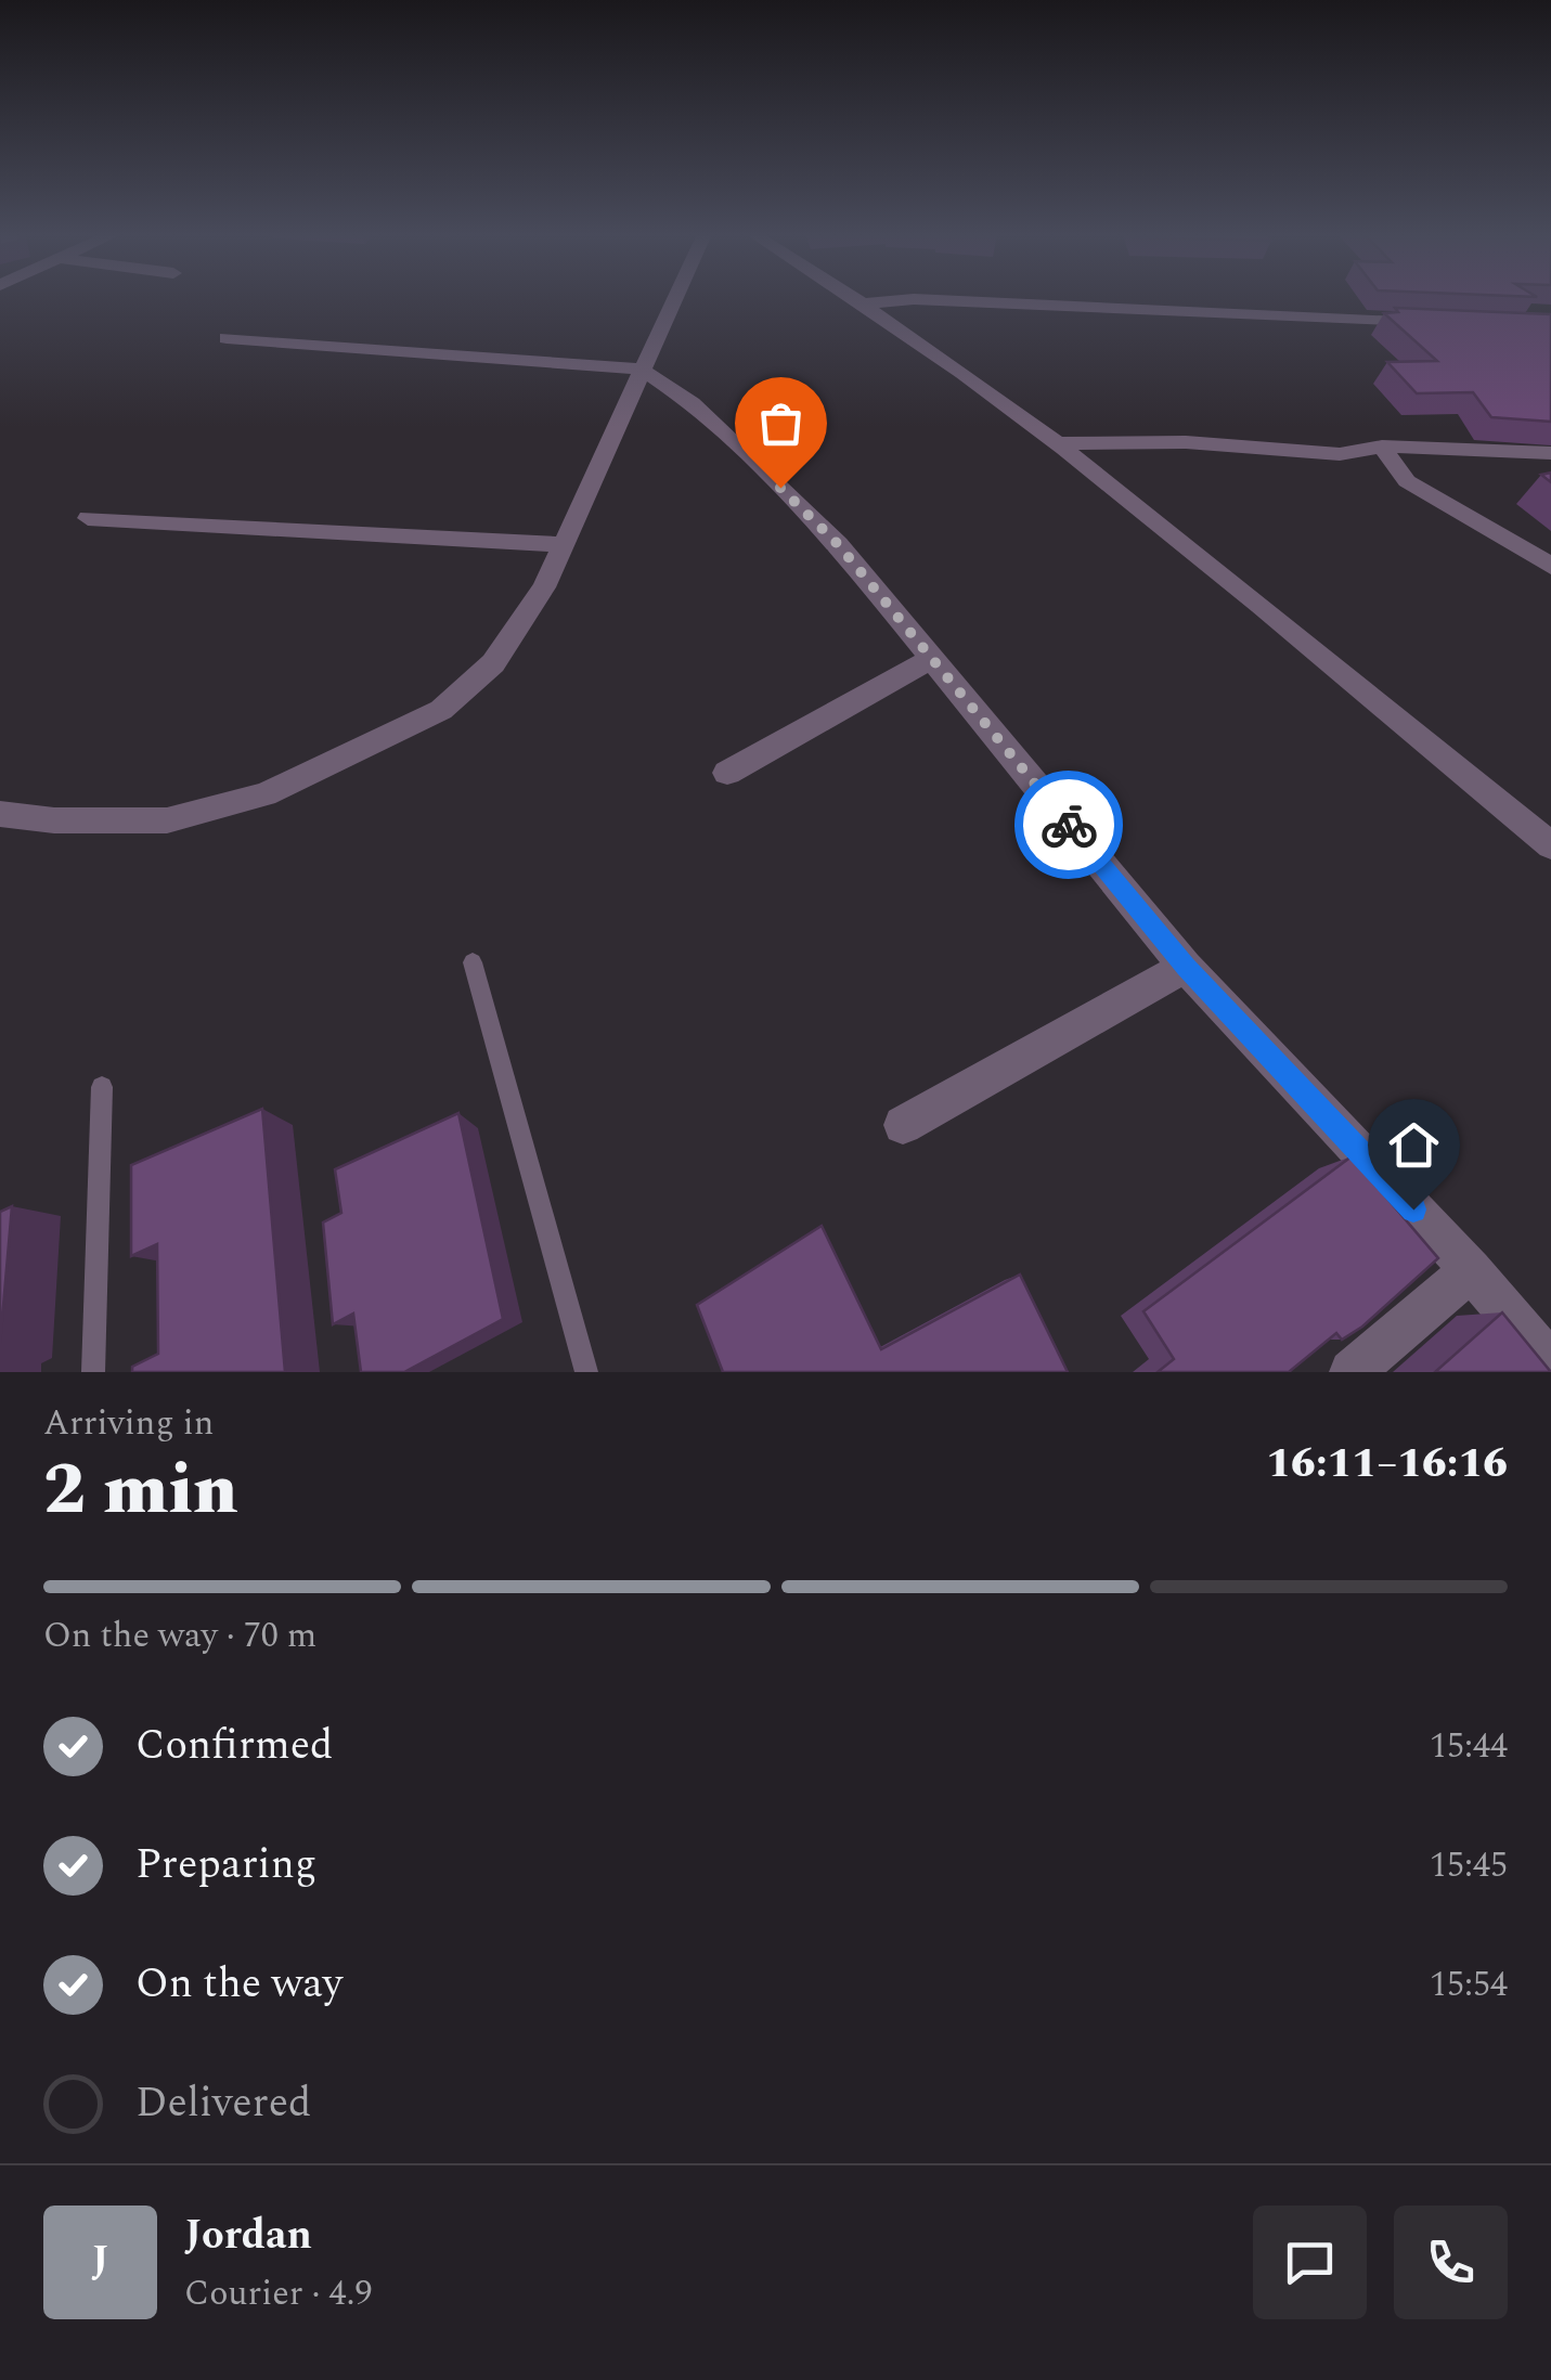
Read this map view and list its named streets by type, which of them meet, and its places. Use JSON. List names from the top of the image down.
{
  "page": {
    "heading": ["2 min", "Arriving in", "16:11–16:16"],
    "panel": ["Jordan", "Courier · 4.9"],
    "bar": "On the way · 70 m",
    "list": [
      ["Confirmed", "15:44"],
      ["Preparing", "15:45"],
      ["On the way", "15:54"],
      "Delivered"
    ],
    "round": "J"
  }
}
